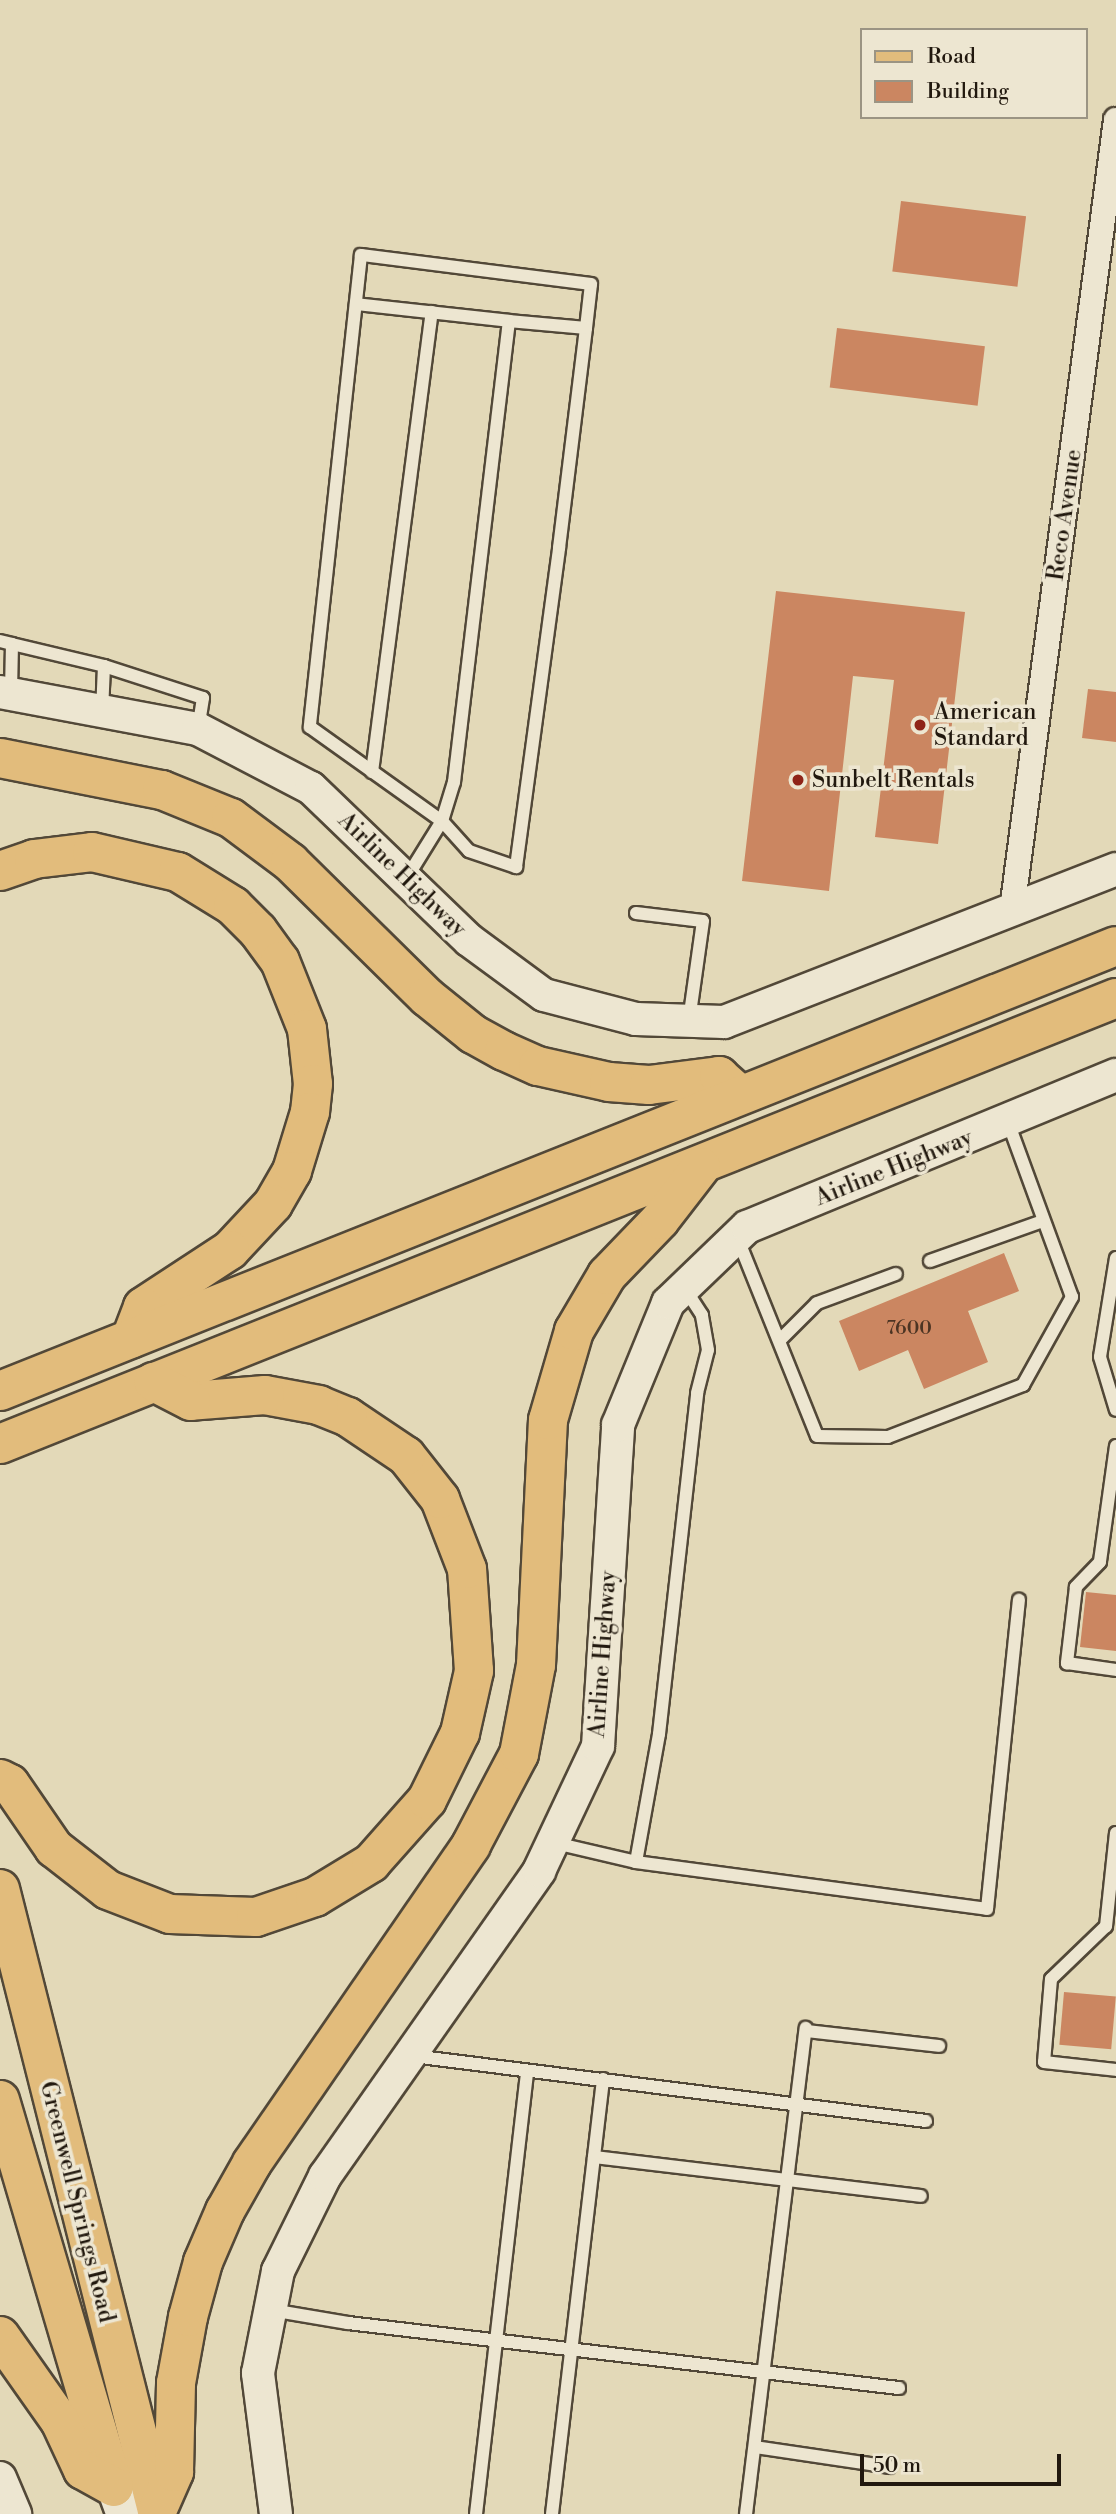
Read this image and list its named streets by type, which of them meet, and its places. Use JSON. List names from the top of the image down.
{
  "streets": {
    "main road": ["Greenwell Springs Road"],
    "street": ["Reco Avenue", "Airline Highway"]
  },
  "crossings": [
    ["Reco Avenue", "Airline Highway"]
  ],
  "places": ["American Standard", "Sunbelt Rentals"],
  "house_numbers": ["7600"],
  "legend": ["Road", "Building"],
  "scale_bar": "50 m"
}
